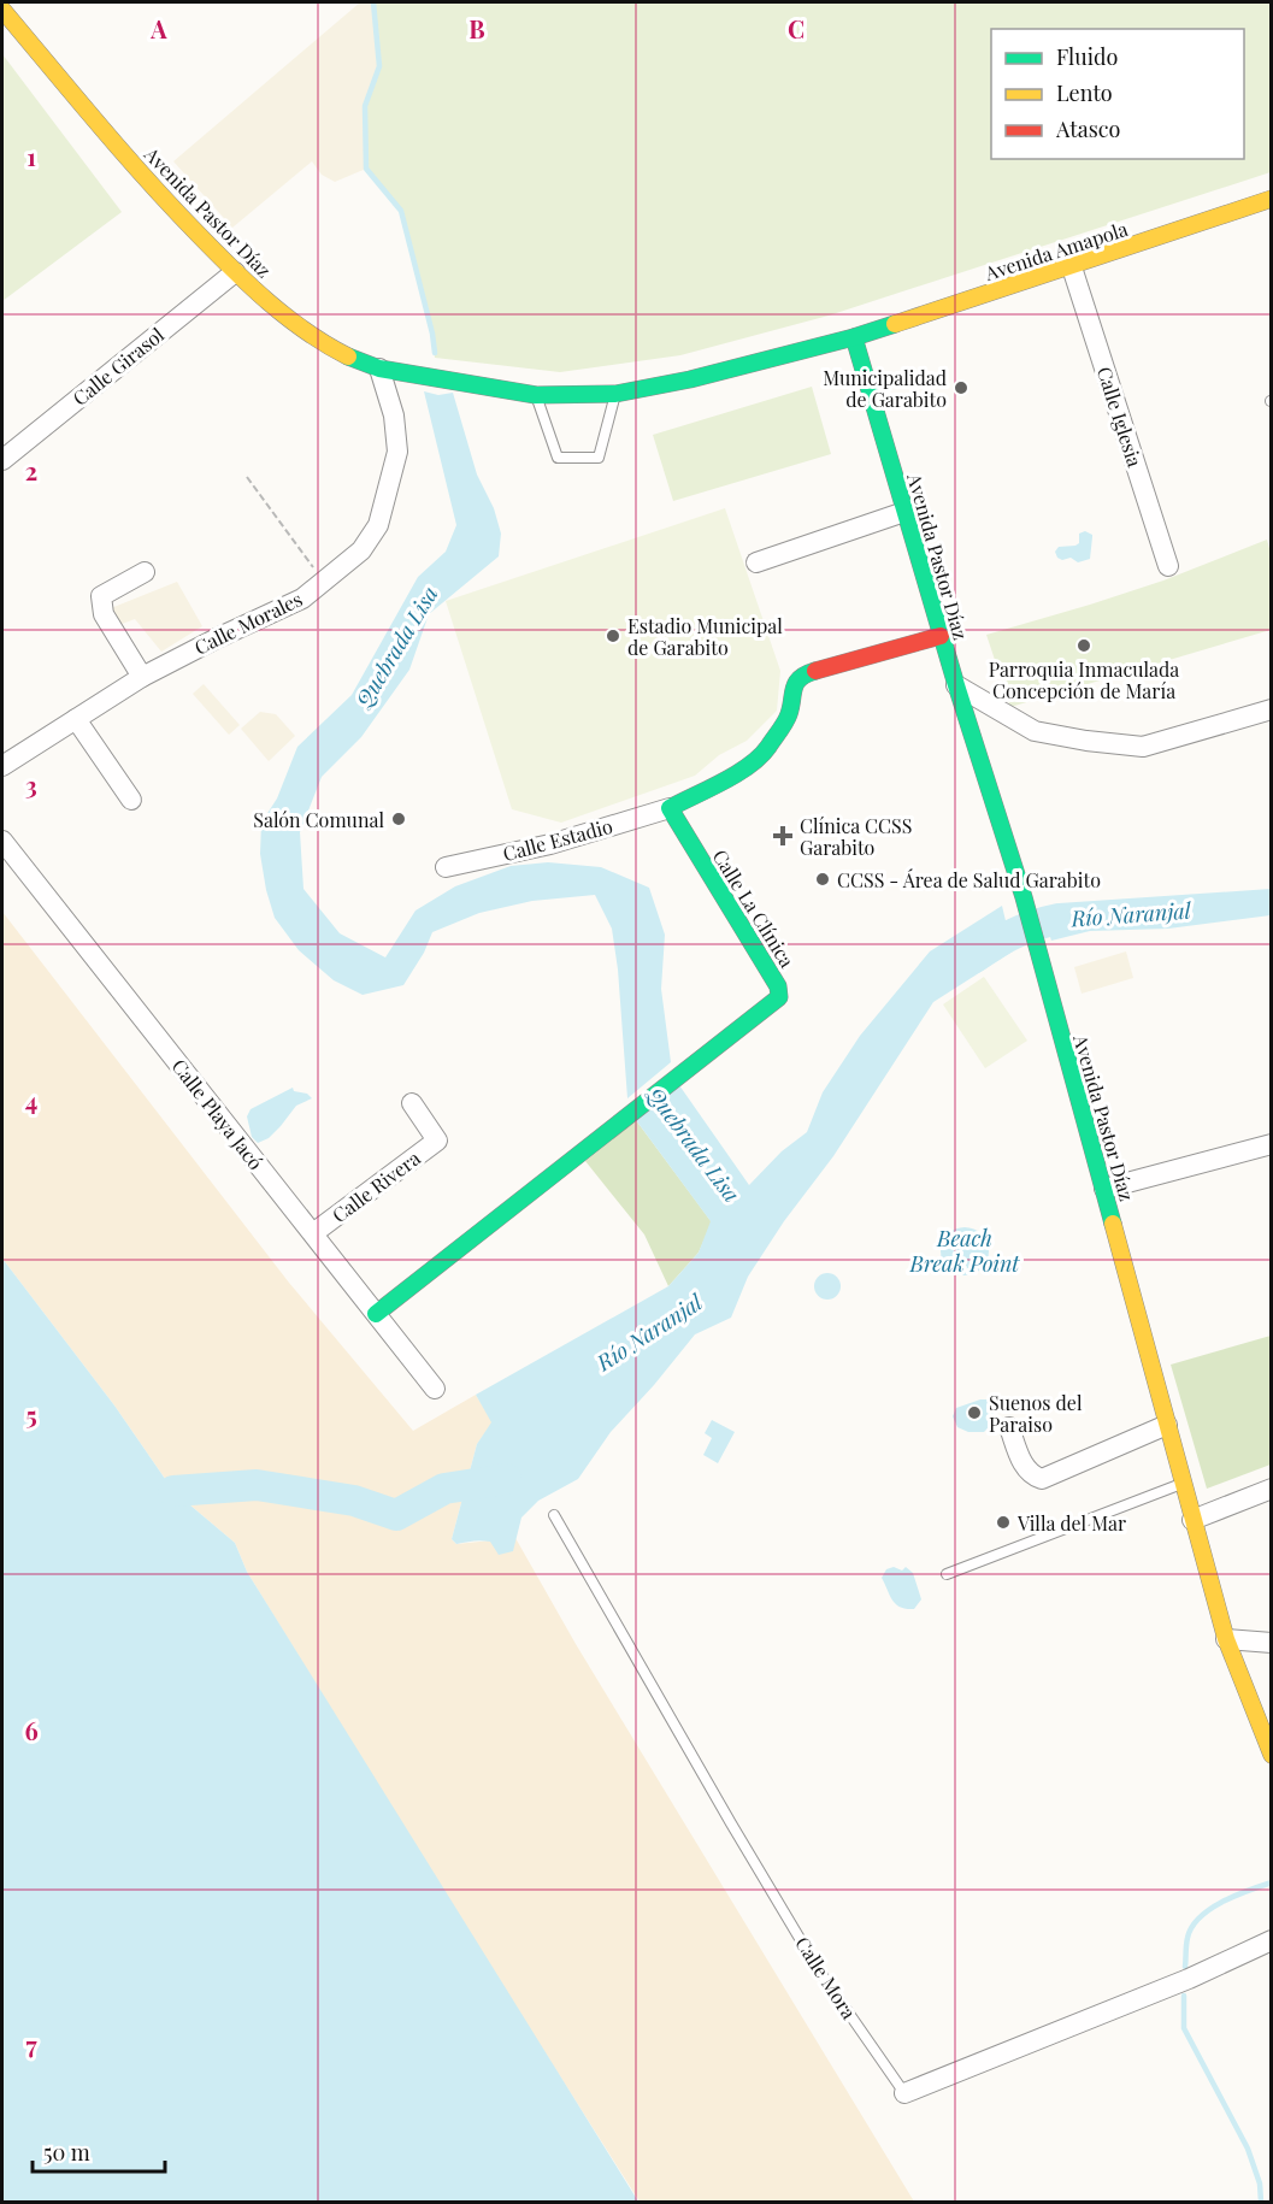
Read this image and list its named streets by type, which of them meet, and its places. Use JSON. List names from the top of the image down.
{
  "streets": {
    "street": [
      "Avenida Pastor Díaz",
      "Avenida Amapola",
      "Calle Girasol",
      "Calle Iglesia",
      "Calle Morales",
      "Calle Estadio",
      "Calle La Clínica",
      "Calle Playa Jacó",
      "Calle Rivera",
      "Calle Mora"
    ]
  },
  "crossings": [
    ["Avenida Pastor Díaz", "Avenida Amapola"],
    ["Avenida Pastor Díaz", "Calle Girasol"],
    ["Avenida Pastor Díaz", "Calle Morales"],
    ["Avenida Amapola", "Calle Iglesia"],
    ["Calle Estadio", "Calle La Clínica"],
    ["Calle La Clínica", "Calle Playa Jacó"],
    ["Calle Playa Jacó", "Calle Rivera"]
  ],
  "water": ["Quebrada Lisa", "Río Naranjal", "Beach Break Point"],
  "places": {
    "other": [
      "Municipalidad de Garabito",
      "Estadio Municipal de Garabito",
      "Parroquia Inmaculada Concepción de María",
      "Salón Comunal",
      "CCSS - Área de Salud Garabito",
      "Suenos del Paraiso",
      "Villa del Mar"
    ],
    "health": ["Clínica CCSS Garabito"]
  },
  "legend": ["Fluido", "Lento", "Atasco"],
  "scale_bar": "50 m",
  "grid": {
    "columns": ["A", "B", "C"],
    "rows": [
      "1",
      "2",
      "3",
      "4",
      "5",
      "6",
      "7"
    ]
  }
}
